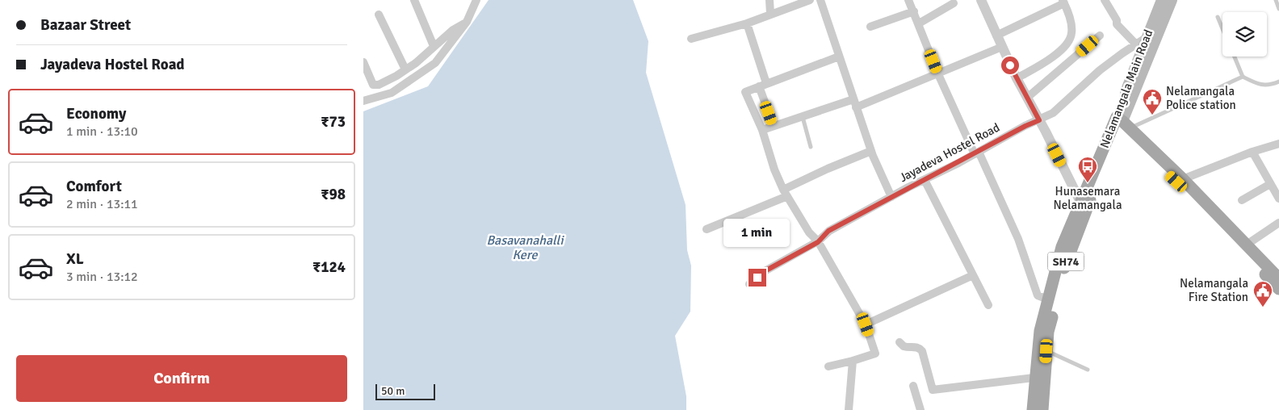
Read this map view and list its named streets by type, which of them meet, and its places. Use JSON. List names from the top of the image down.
{
  "streets": {
    "main road": ["Nelamangala Main Road", "SH74"],
    "street": ["Jayadeva Hostel Road"]
  },
  "crossings": [
    ["Nelamangala Main Road", "Jayadeva Hostel Road"],
    ["Nelamangala Main Road", "SH74"]
  ],
  "water": ["Basavanahalli Kere"],
  "places": {
    "public building": ["Nelamangala Police station", "Nelamangala Fire Station"],
    "bus stop": ["Hunasemara Nelamangala"]
  },
  "scale_bar": "50 m",
  "page": {
    "banner": ["Bazaar Street", "Jayadeva Hostel Road"],
    "list": [
      {
        "name": "Economy",
        "note": "1 min · 13:10",
        "value": "₹73"
      },
      {
        "name": "Comfort",
        "note": "2 min · 13:11",
        "value": "₹98"
      },
      {
        "name": "XL",
        "note": "3 min · 13:12",
        "value": "₹124"
      }
    ],
    "bubble": "1 min",
    "buttons": "Confirm",
    "scale": "50 m"
  }
}
